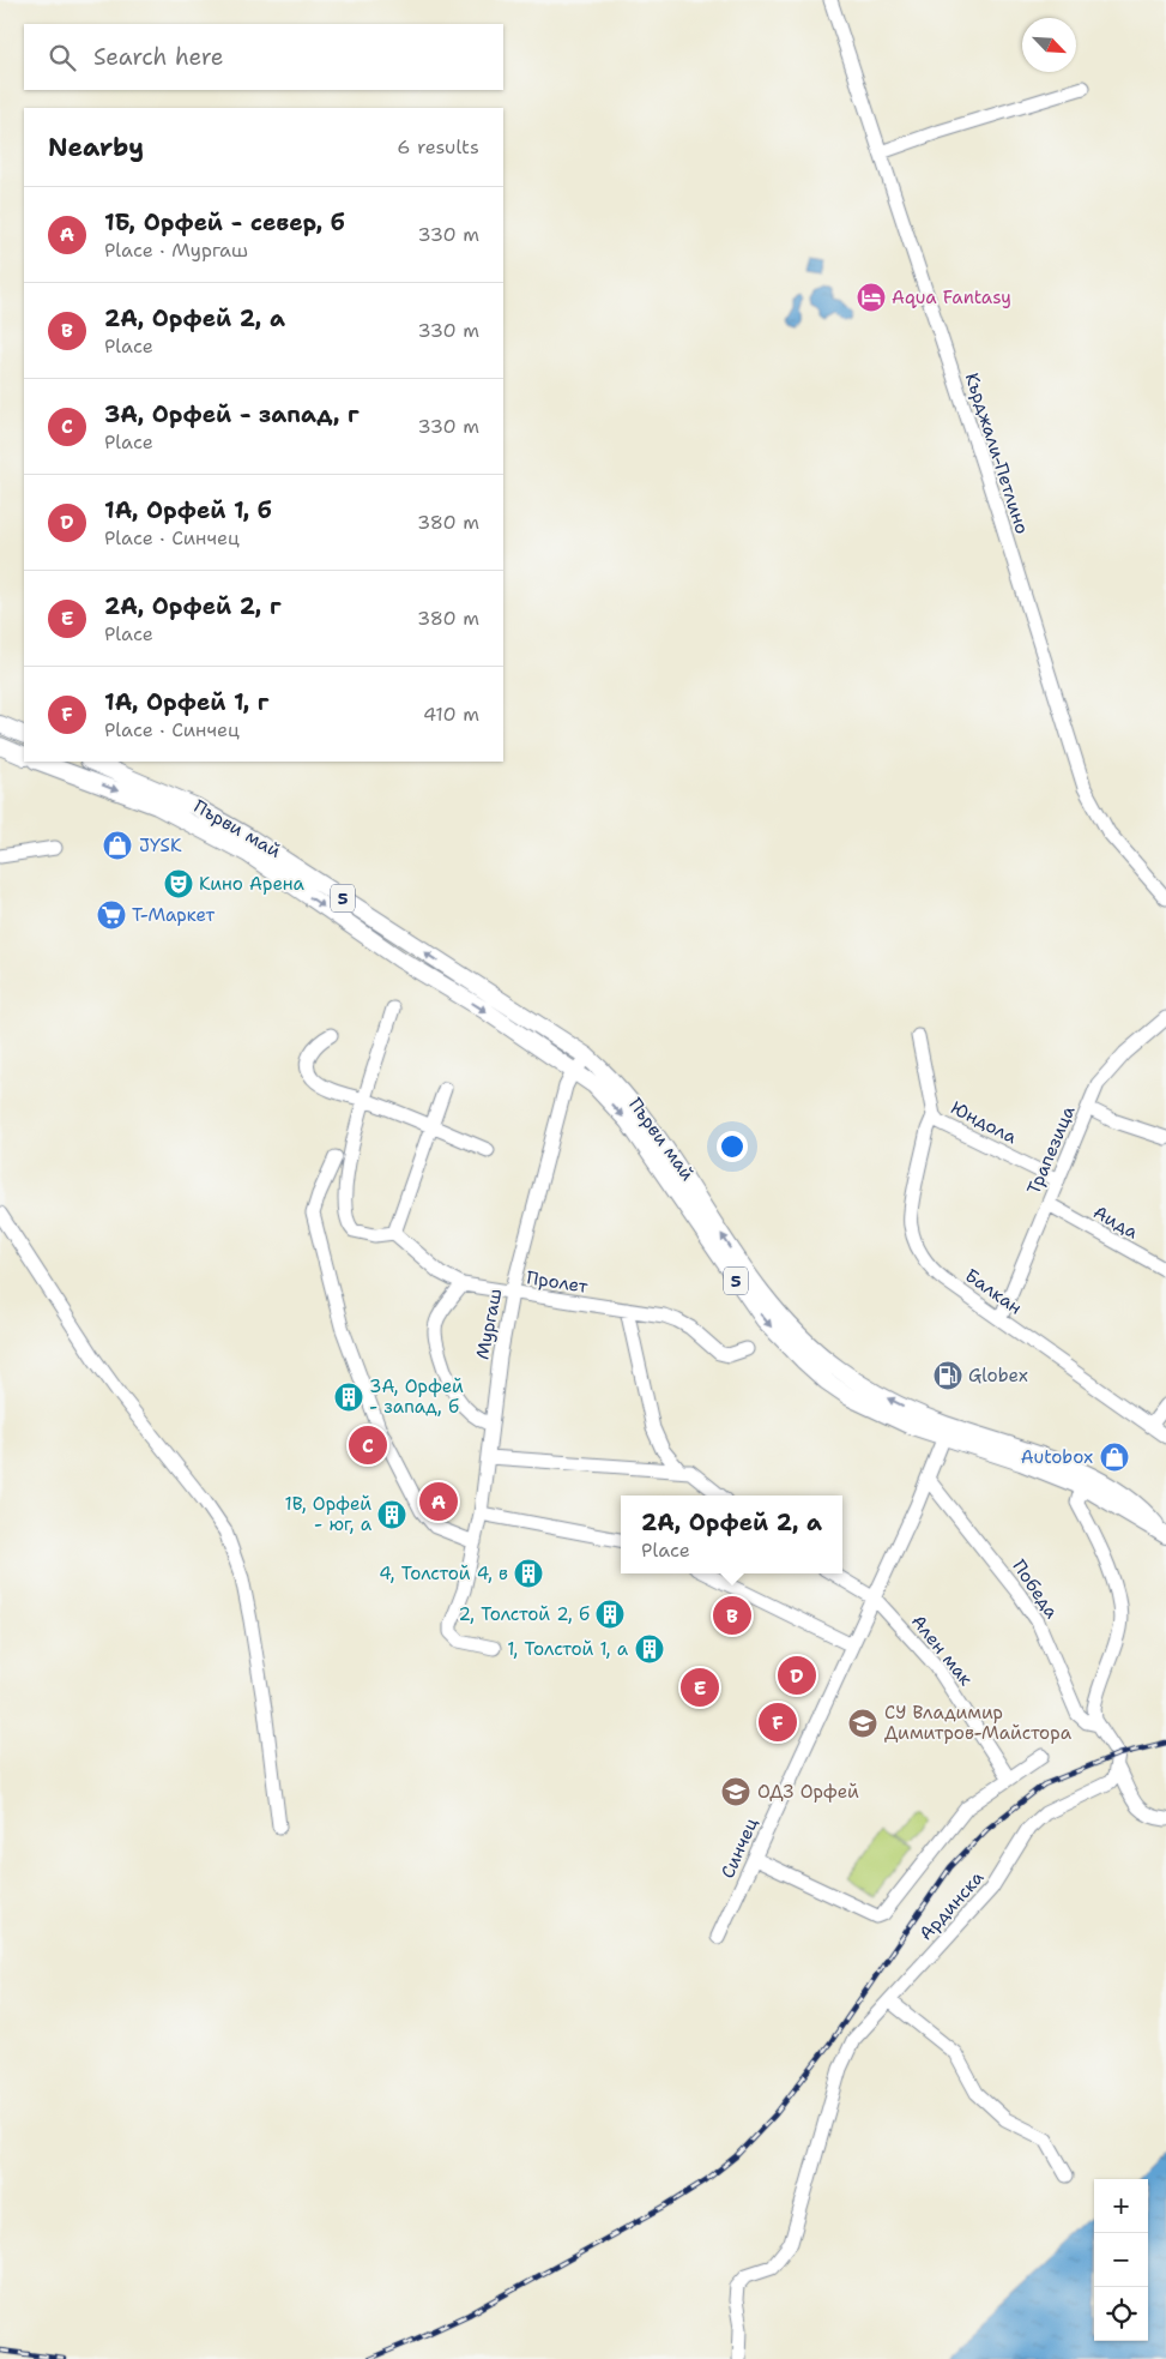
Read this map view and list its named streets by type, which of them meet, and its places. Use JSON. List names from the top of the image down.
{
  "streets": {
    "main road": ["Първи май", "5"],
    "street": [
      "Кърджали-Петлино",
      "Юндола",
      "Трапезица",
      "Аида",
      "Пролет",
      "Балкан",
      "Мургаш",
      "Победа",
      "Ален мак",
      "Синчец",
      "Ардинска"
    ]
  },
  "crossings": [
    ["Първи май", "Мургаш"],
    ["Първи май", "Синчец"],
    ["Юндола", "Трапезица"],
    ["Юндола", "Балкан"],
    ["Трапезица", "Аида"],
    ["Трапезица", "Балкан"],
    ["Пролет", "Мургаш"],
    ["Победа", "Синчец"],
    ["Ален мак", "Синчец"]
  ],
  "places": {
    "hotel": ["Aqua Fantasy"],
    "shop": ["JYSK", "Autobox"],
    "theatre": ["Кино Арена"],
    "supermarket": ["Т-Маркет"],
    "fuel station": ["Globex"],
    "building": [
      "3А, Орфей - запад, б",
      "1В, Орфей - юг, а",
      "4, Толстой 4, в",
      "2, Толстой 2, б",
      "1, Толстой 1, а"
    ],
    "school or university": ["СУ Владимир Димитров-Майстора", "ОДЗ Орфей"]
  },
  "north": "bottom right",
  "page": {
    "search": "Search here",
    "heading": ["Nearby", "6 results"],
    "list": [
      {
        "mark": "A",
        "name": "1Б, Орфей - север, б",
        "note": "Place · Мургаш",
        "value": "330 m"
      },
      {
        "mark": "B",
        "name": "2А, Орфей 2, а",
        "note": "Place",
        "value": "330 m"
      },
      {
        "mark": "C",
        "name": "3А, Орфей - запад, г",
        "note": "Place",
        "value": "330 m"
      },
      {
        "mark": "D",
        "name": "1А, Орфей 1, б",
        "note": "Place · Синчец",
        "value": "380 m"
      },
      {
        "mark": "E",
        "name": "2А, Орфей 2, г",
        "note": "Place",
        "value": "380 m"
      },
      {
        "mark": "F",
        "name": "1А, Орфей 1, г",
        "note": "Place · Синчец",
        "value": "410 m"
      }
    ],
    "pins": [
      "C",
      "A",
      "B",
      "D",
      "E",
      "F"
    ],
    "popup": ["2А, Орфей 2, а", "Place"],
    "map_buttons": ["+", "−"]
  }
}
